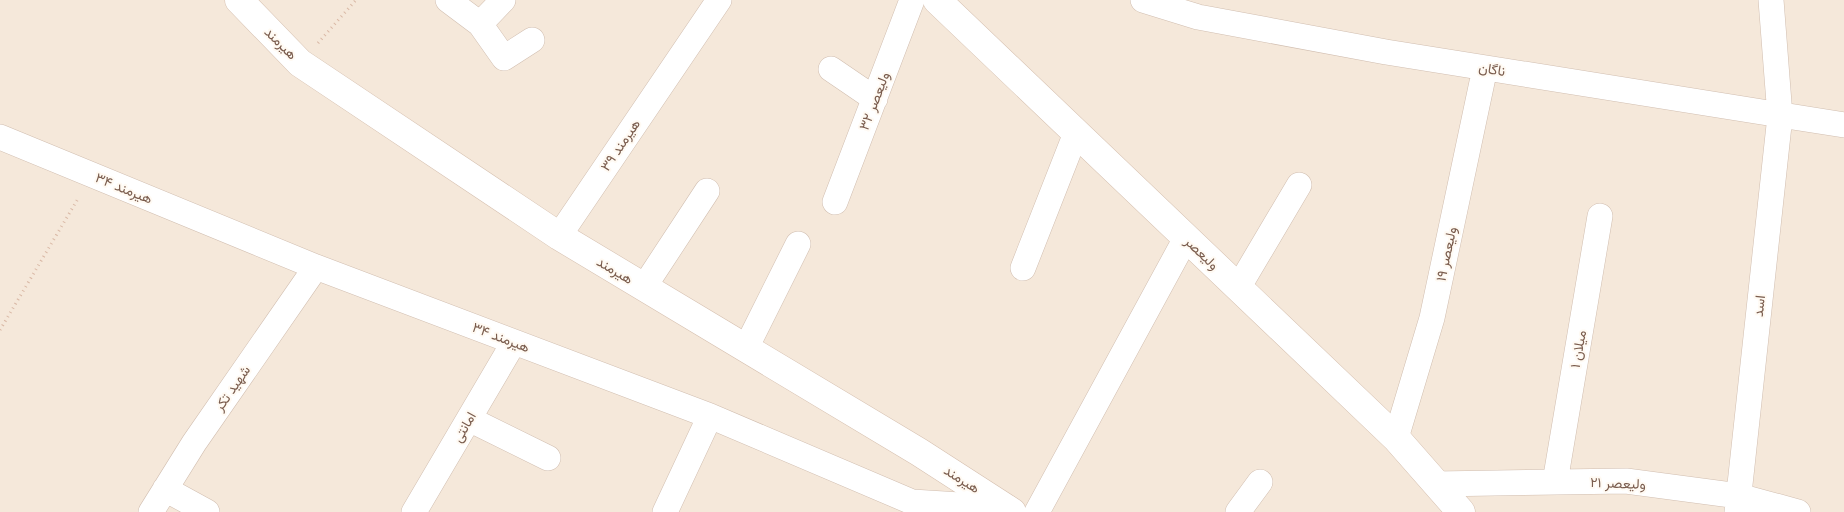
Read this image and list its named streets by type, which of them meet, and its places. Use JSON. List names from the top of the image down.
{
  "streets": {
    "street": [
      "هیرمند",
      "ناگان",
      "ولیعصر ۳۲",
      "هیرمند ۳۹",
      "هیرمند ۳۴",
      "ولیعصر",
      "ولیعصر ۱۹",
      "اسد",
      "میلان ۱",
      "شهید تکر",
      "امانتی",
      "ولیعصر ۲۱"
    ]
  },
  "crossings": [
    ["هیرمند", "هیرمند ۳۹"],
    ["هیرمند", "هیرمند ۳۴"],
    ["ناگان", "ولیعصر ۱۹"],
    ["ناگان", "اسد"],
    ["هیرمند ۳۴", "شهید تکر"],
    ["هیرمند ۳۴", "امانتی"],
    ["ولیعصر", "ولیعصر ۱۹"],
    ["ولیعصر", "ولیعصر ۲۱"],
    ["اسد", "ولیعصر ۲۱"],
    ["میلان ۱", "ولیعصر ۲۱"]
  ]
}
